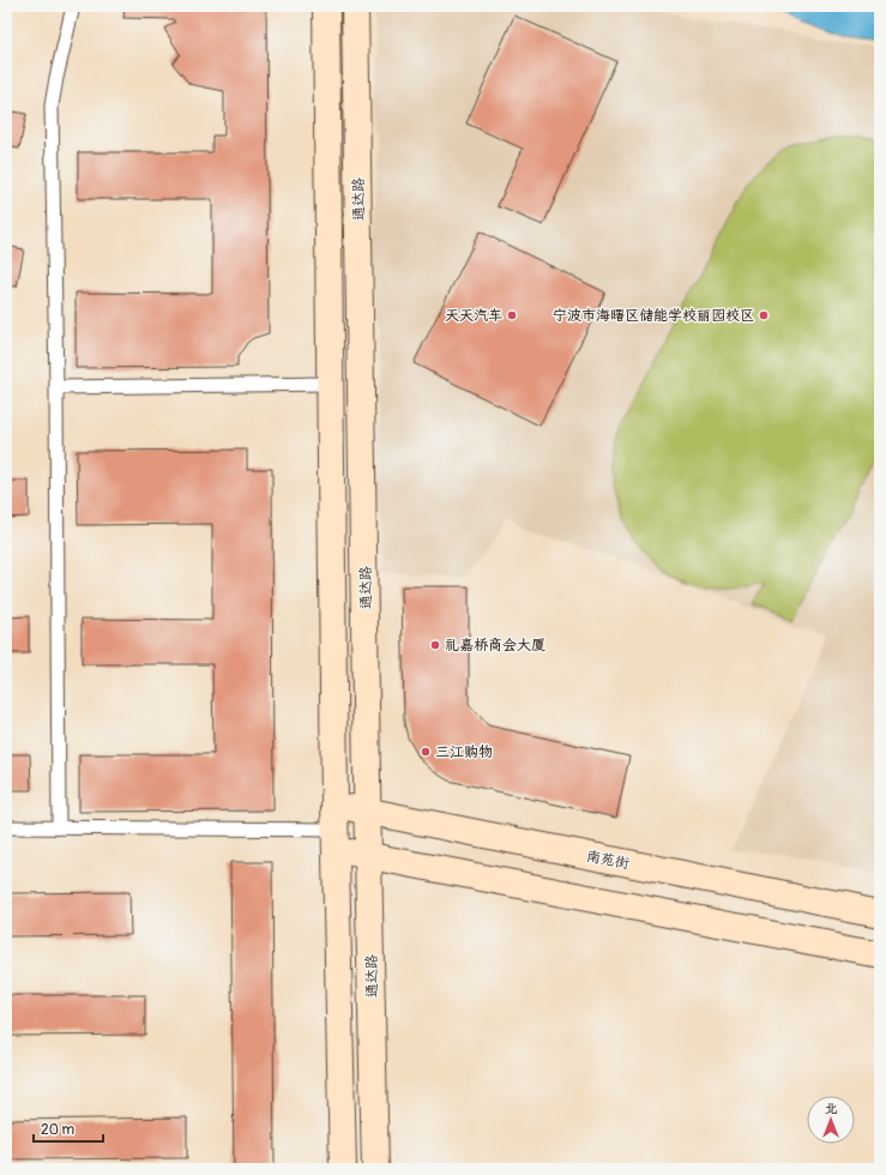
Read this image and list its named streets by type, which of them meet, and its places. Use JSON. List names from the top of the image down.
{
  "streets": {
    "street": ["通达路", "南苑街"]
  },
  "crossings": [
    ["通达路", "南苑街"]
  ],
  "places": [
    "天天汽车",
    "宁波市海曙区储能学校丽园校区",
    "礼嘉桥商会大厦",
    "三江购物"
  ],
  "scale_bar": "20 m",
  "north": "top"
}
